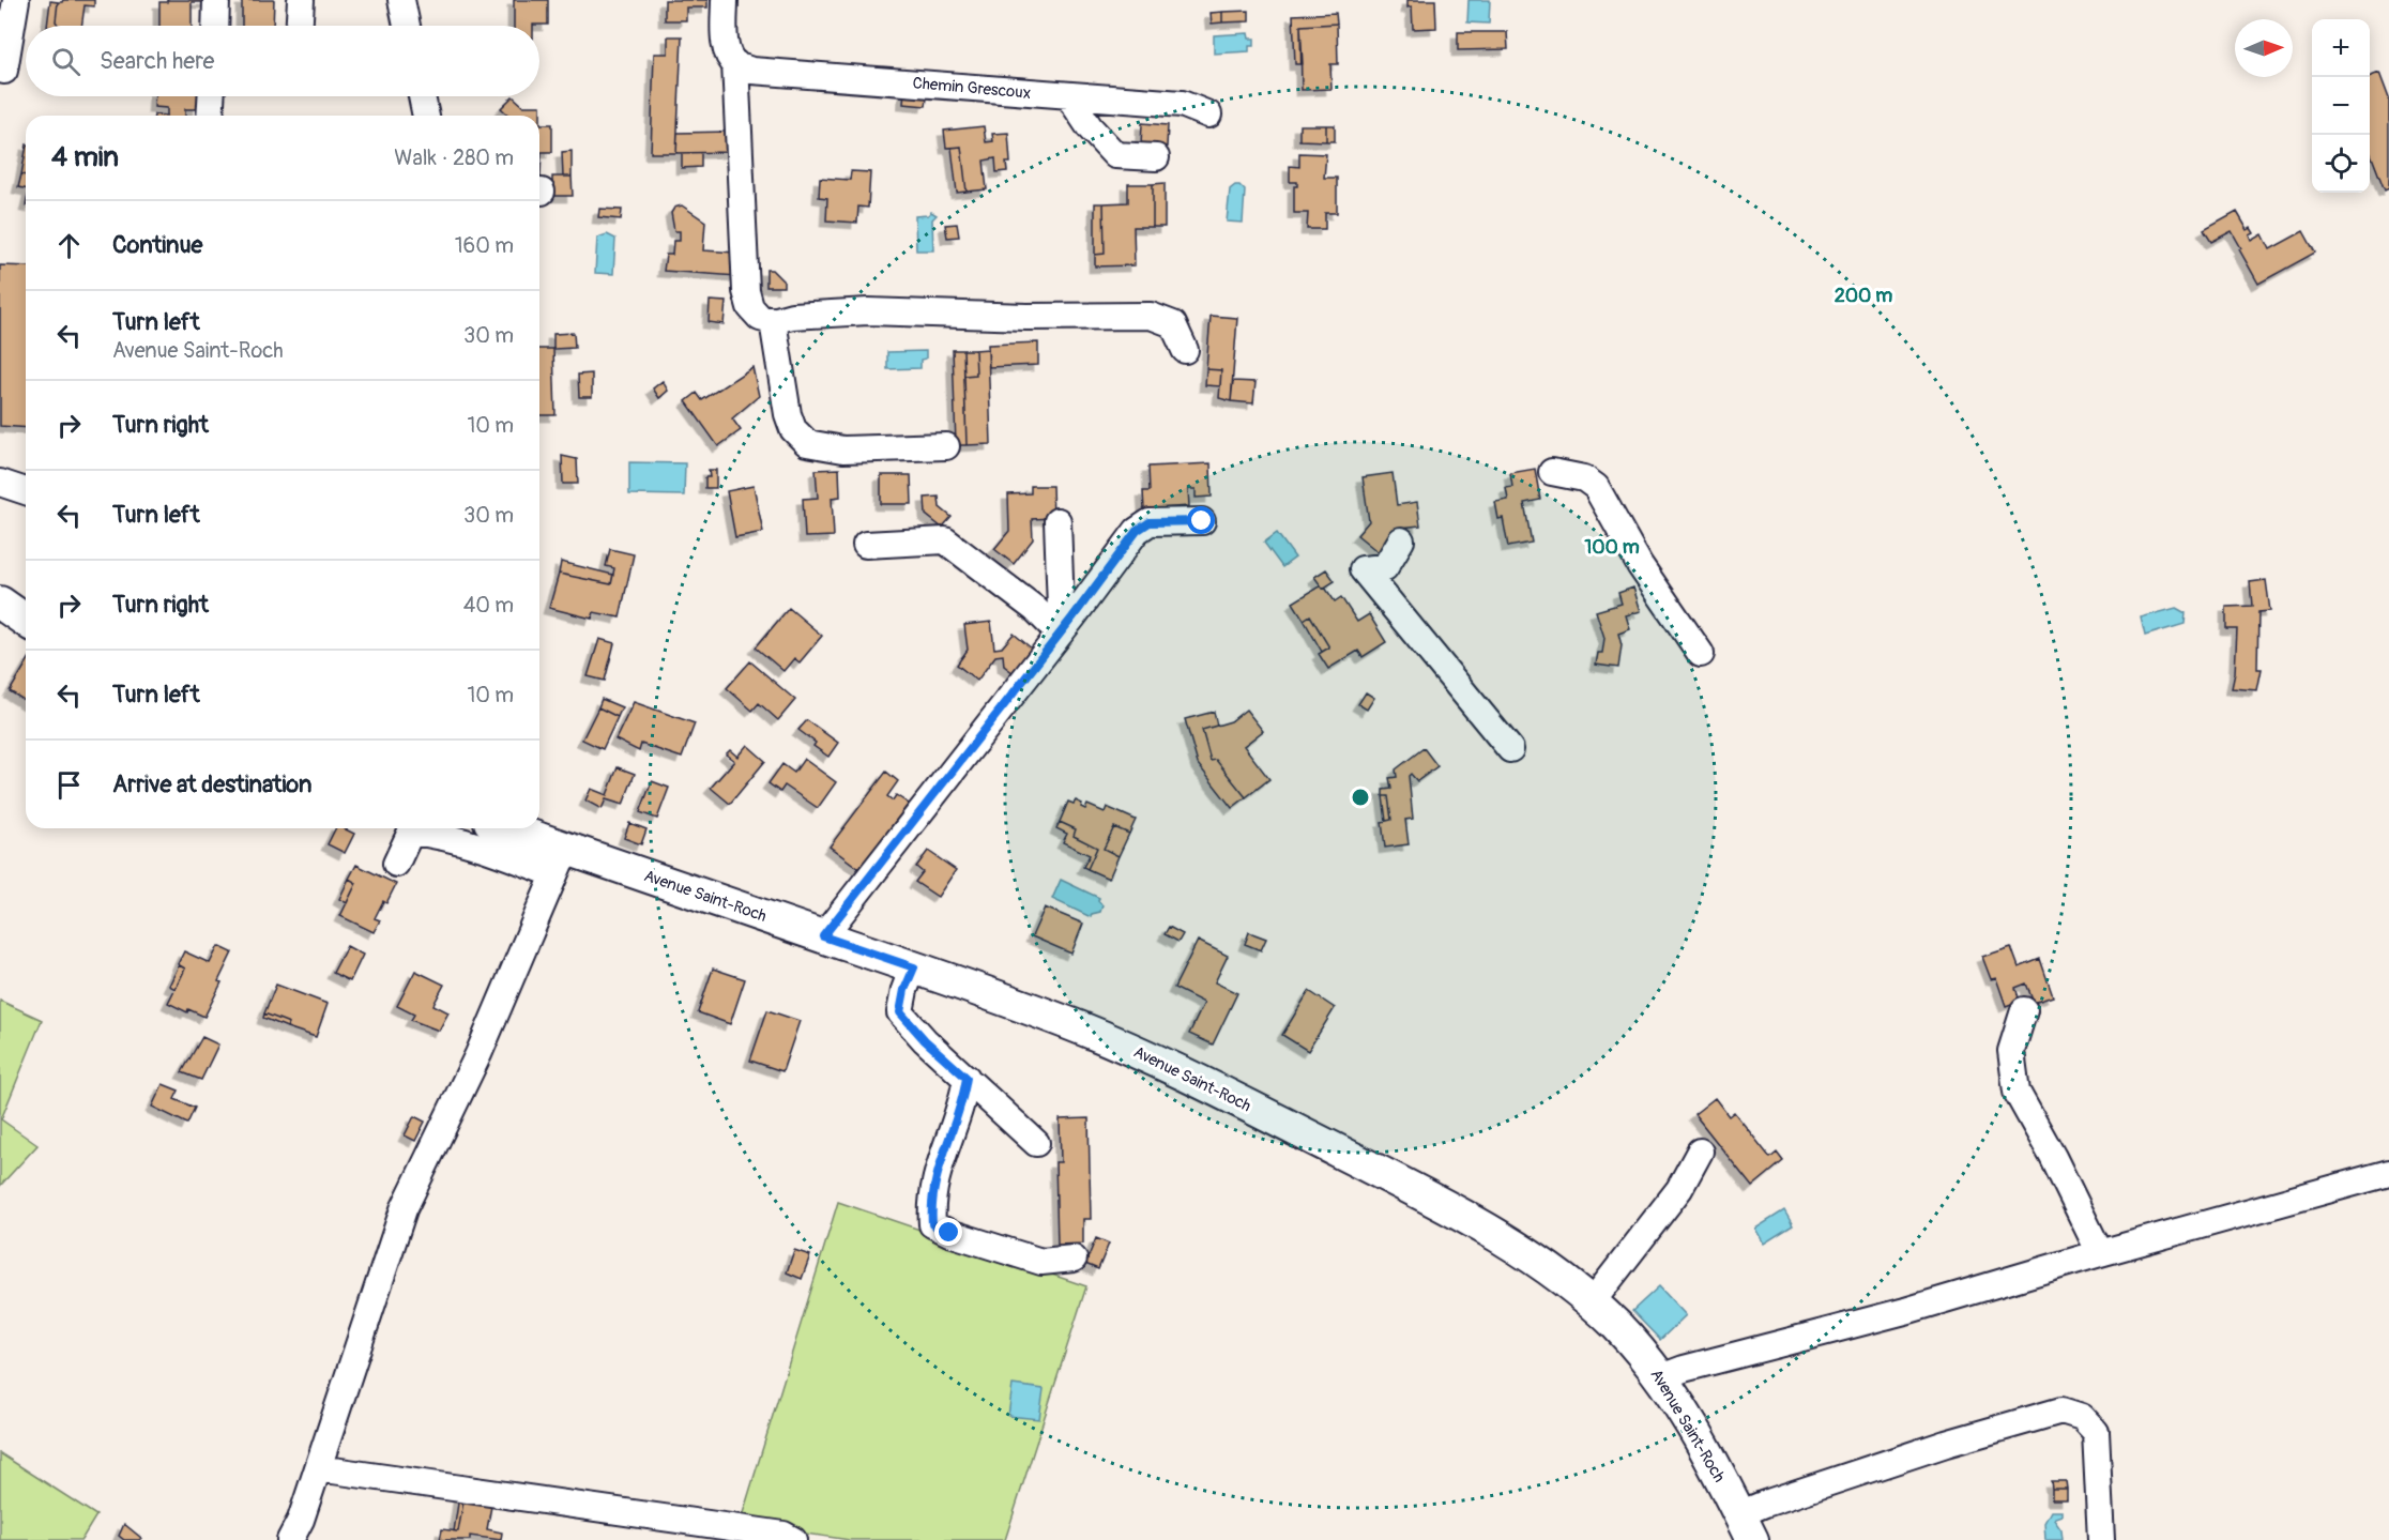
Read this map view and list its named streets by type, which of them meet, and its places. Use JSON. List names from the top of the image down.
{
  "streets": {
    "main road": ["Avenue Saint-Roch"],
    "street": ["Chemin Grescoux"]
  },
  "north": "right",
  "page": {
    "map_buttons": ["+", "−"],
    "search": "Search here",
    "heading": ["4 min", "Walk · 280 m"],
    "list": [
      ["Continue", "160 m"],
      ["Turn left", "Avenue Saint-Roch", "30 m"],
      ["Turn right", "10 m"],
      ["Turn left", "30 m"],
      ["Turn right", "40 m"],
      ["Turn left", "10 m"],
      "Arrive at destination"
    ]
  },
  "rings": ["200 m", "100 m"]
}
